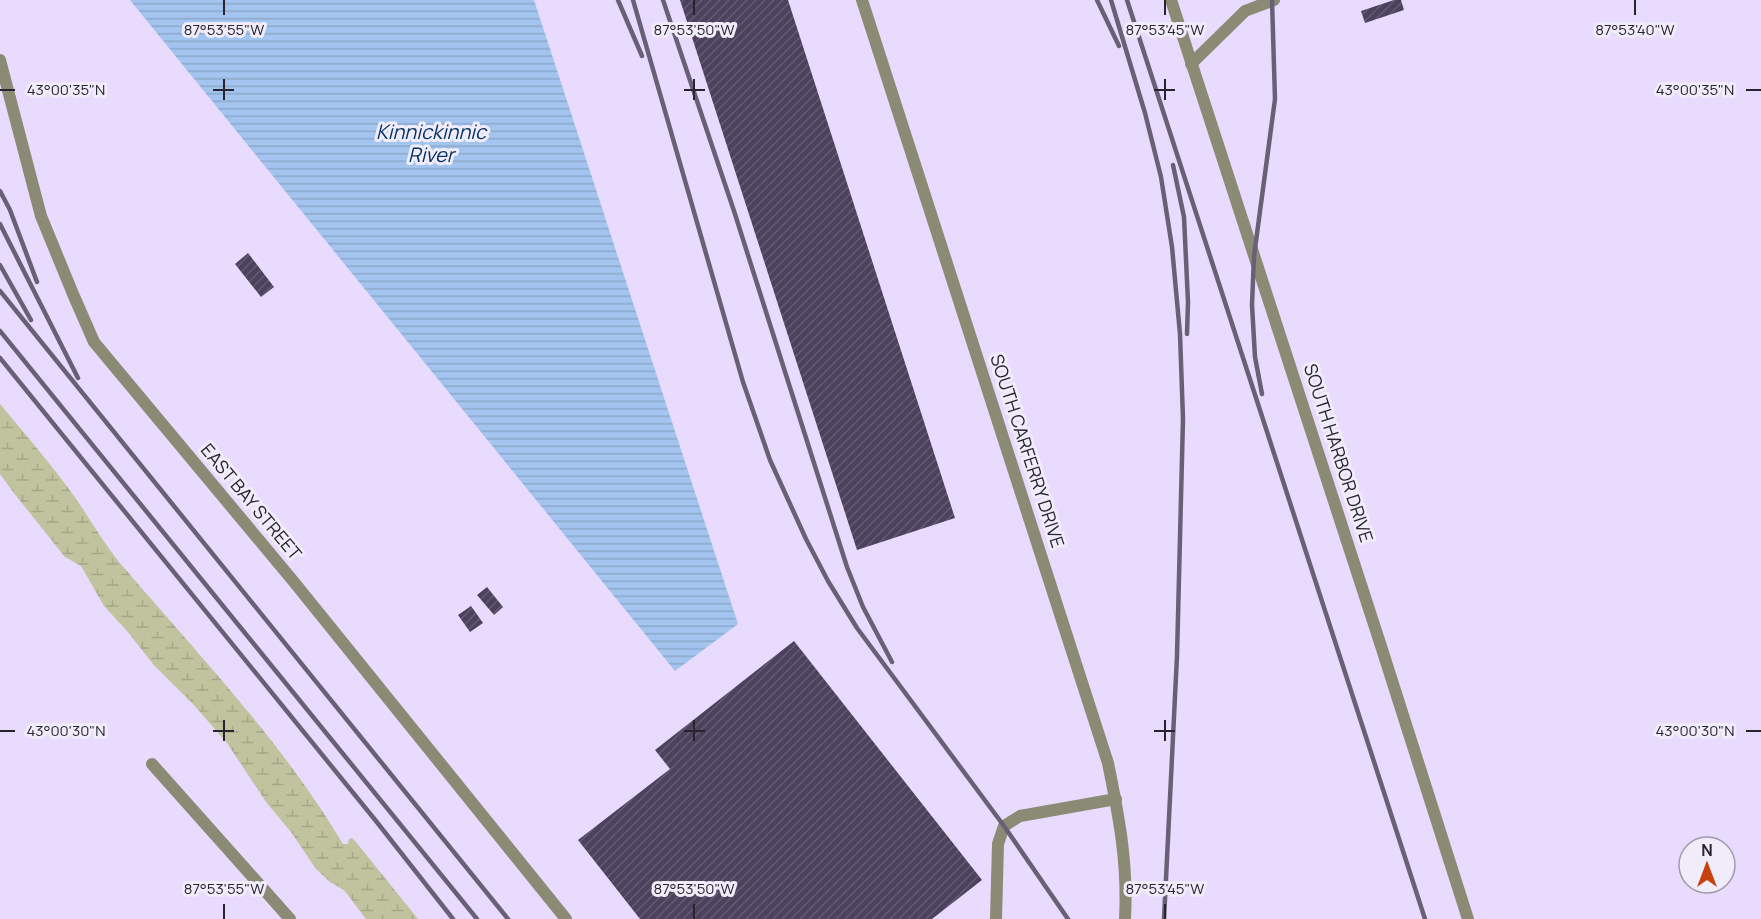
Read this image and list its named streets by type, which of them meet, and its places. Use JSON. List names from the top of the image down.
{
  "streets": {
    "street": ["SOUTH CARFERRY DRIVE", "SOUTH HARBOR DRIVE", "EAST BAY STREET"]
  },
  "water": ["Kinnickinnic River"],
  "north": "top",
  "coordinates": [
    "87°53'55\"W",
    "87°53'50\"W",
    "87°53'45\"W",
    "87°53'40\"W",
    "43°00'35\"N",
    "43°00'30\"N"
  ]
}
